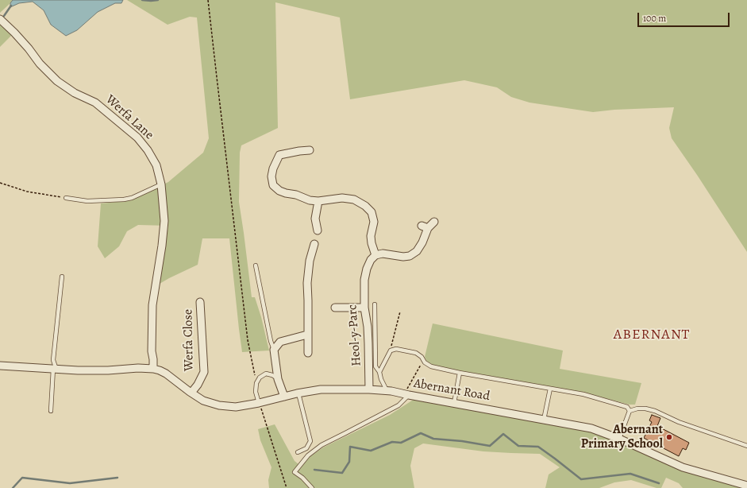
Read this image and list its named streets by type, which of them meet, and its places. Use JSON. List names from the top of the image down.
{
  "streets": {
    "street": [
      "Werfa Lane",
      "Heol-y-Parc",
      "Werfa Close",
      "Abernant Road"
    ]
  },
  "crossings": [
    ["Werfa Lane", "Abernant Road"],
    ["Heol-y-Parc", "Abernant Road"],
    ["Werfa Close", "Abernant Road"]
  ],
  "districts": ["ABERNANT"],
  "places": ["Abernant Primary School"],
  "scale_bar": "100 m"
}
